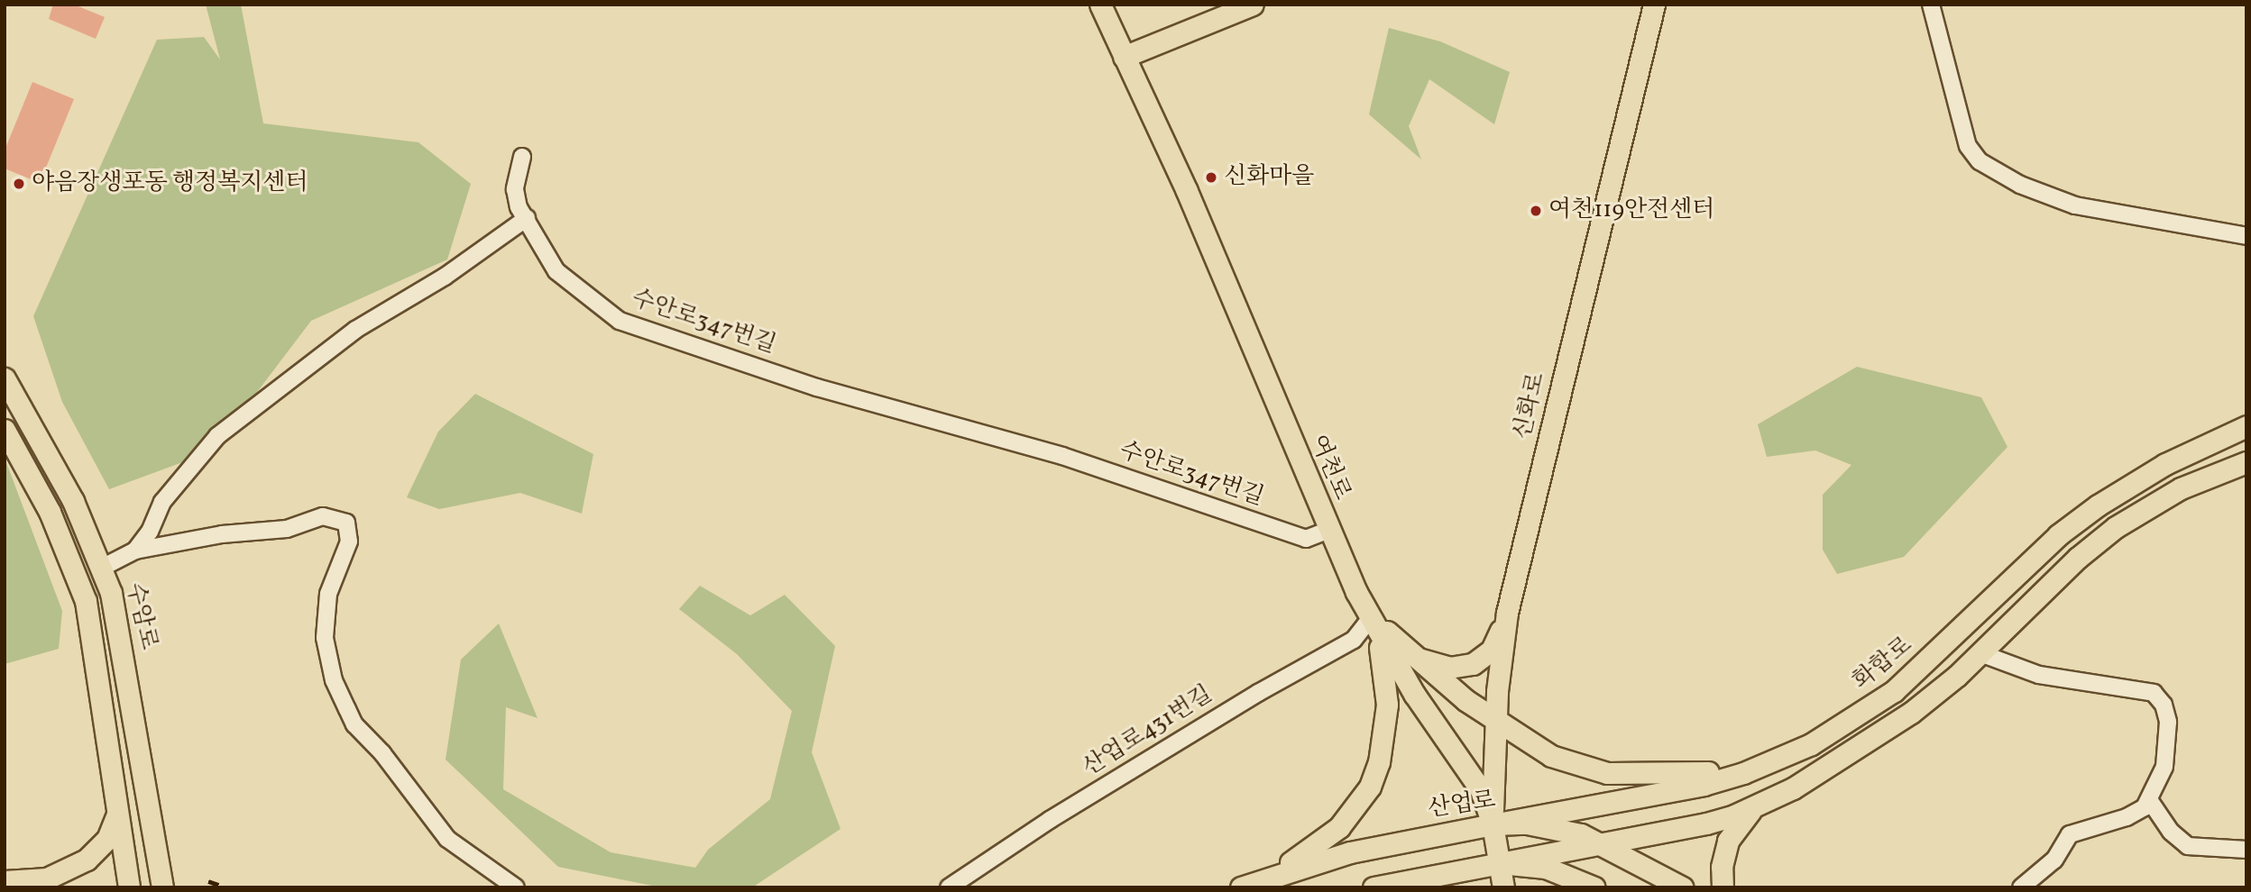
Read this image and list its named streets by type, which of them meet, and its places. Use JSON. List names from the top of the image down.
{
  "streets": {
    "main road": [
      "신화로",
      "여천로",
      "수암로",
      "화합로",
      "산업로"
    ],
    "street": ["수안로347번길", "산업로431번길"]
  },
  "crossings": [
    ["수안로347번길", "여천로"],
    ["신화로", "여천로"],
    ["신화로", "화합로"],
    ["신화로", "산업로"],
    ["여천로", "화합로"],
    ["여천로", "산업로431번길"],
    ["여천로", "산업로"],
    ["화합로", "산업로"]
  ],
  "places": ["신화마을", "야음장생포동 행정복지센터", "여천119안전센터"]
}
